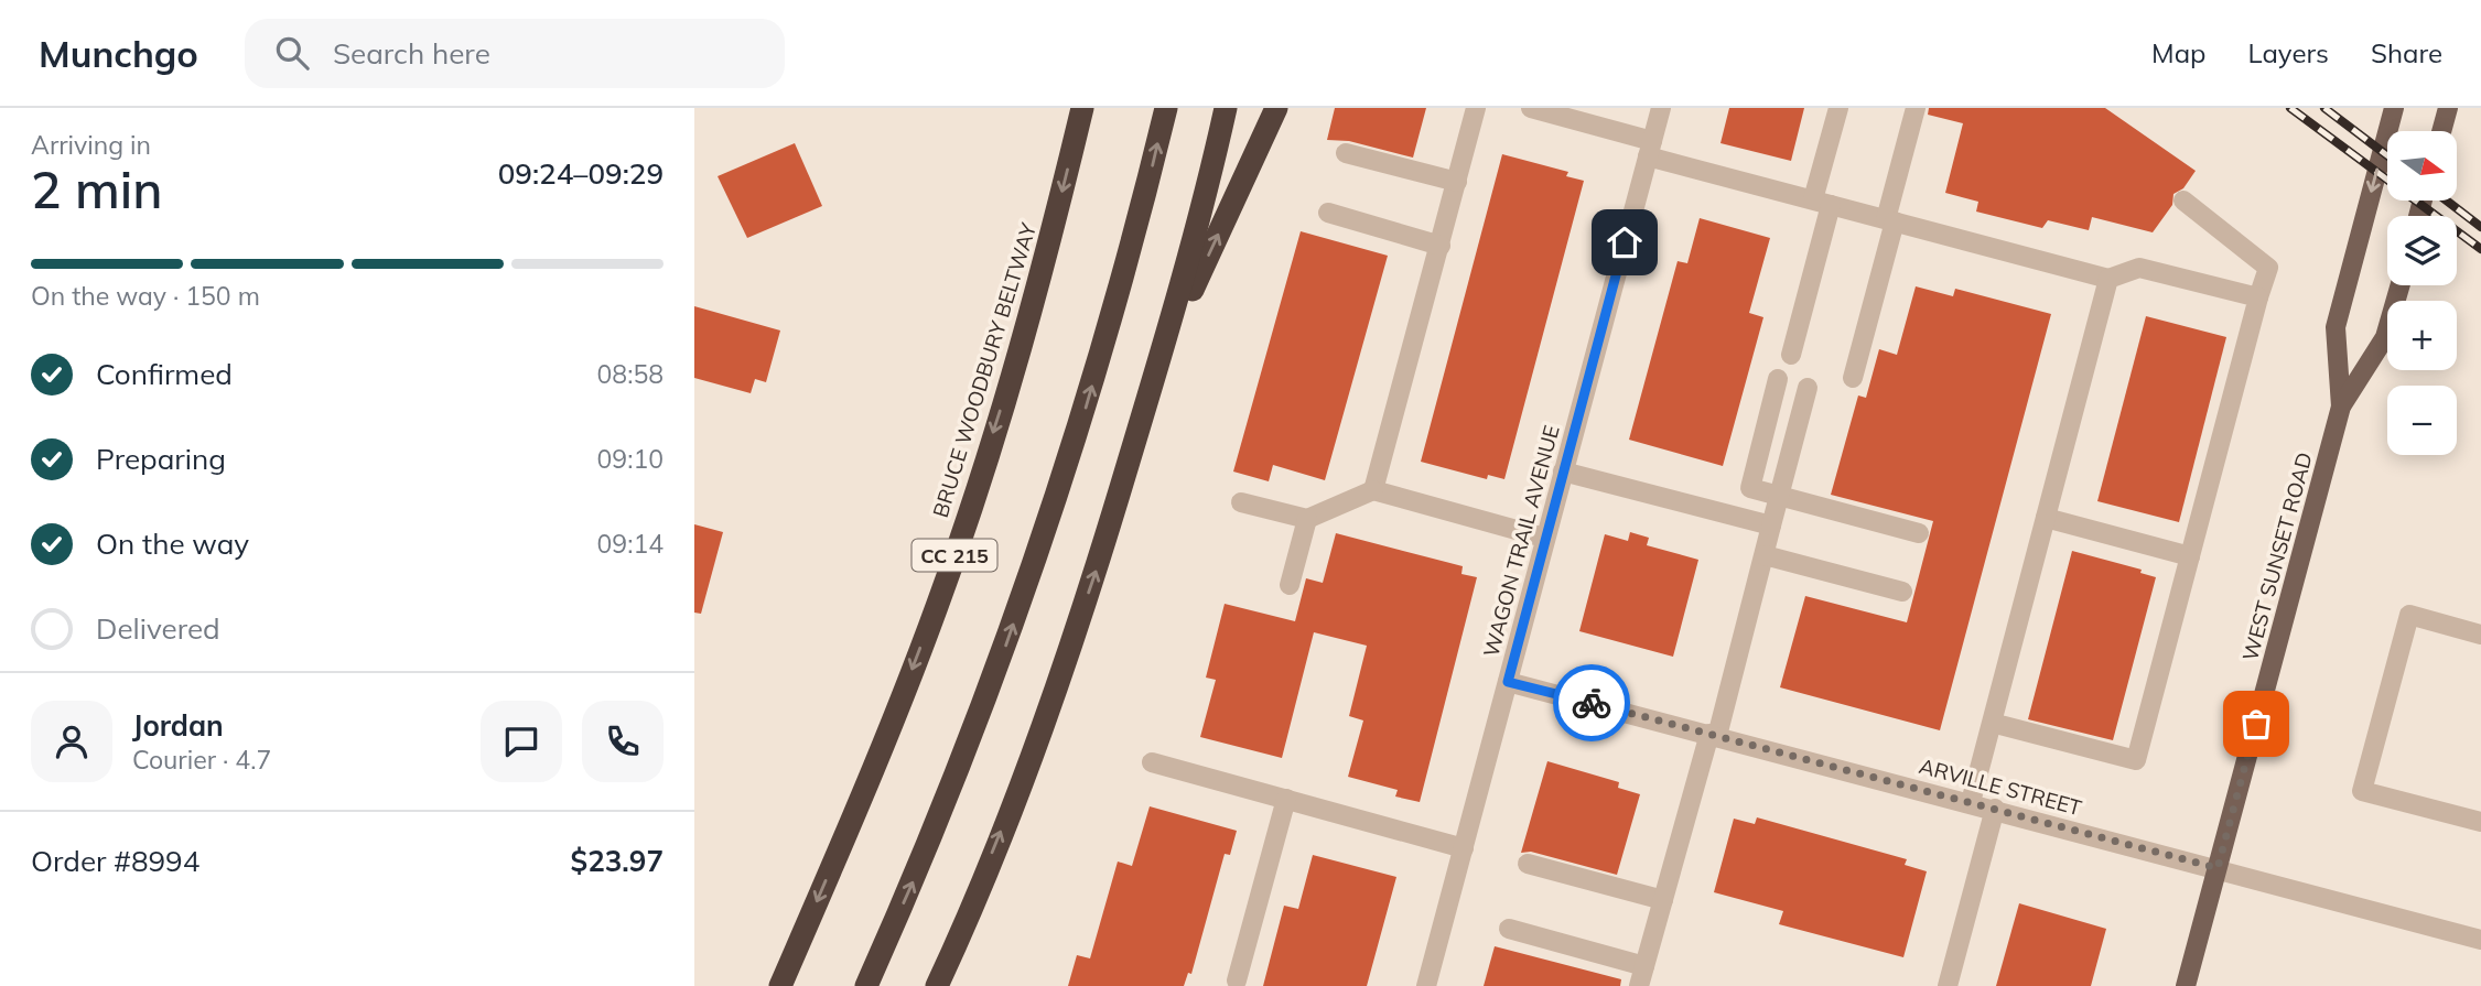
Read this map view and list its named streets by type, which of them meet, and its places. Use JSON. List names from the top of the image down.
{
  "streets": {
    "highway": ["BRUCE WOODBURY BELTWAY", "CC 215"],
    "main road": ["WEST SUNSET ROAD"],
    "street": ["WAGON TRAIL AVENUE", "ARVILLE STREET"]
  },
  "crossings": [
    ["WAGON TRAIL AVENUE", "ARVILLE STREET"],
    ["WEST SUNSET ROAD", "ARVILLE STREET"]
  ],
  "north": "right",
  "page": {
    "header": "Munchgo",
    "search": "Search here",
    "nav": ["Map", "Layers", "Share"],
    "heading": ["2 min", "Arriving in", "09:24–09:29"],
    "panel": [
      "Jordan",
      "Courier · 4.7",
      "Order #8994",
      "$23.97"
    ],
    "map_buttons": ["+", "−"],
    "bar": "On the way · 150 m",
    "list": [
      ["Confirmed", "08:58"],
      ["Preparing", "09:10"],
      ["On the way", "09:14"],
      "Delivered"
    ]
  }
}
